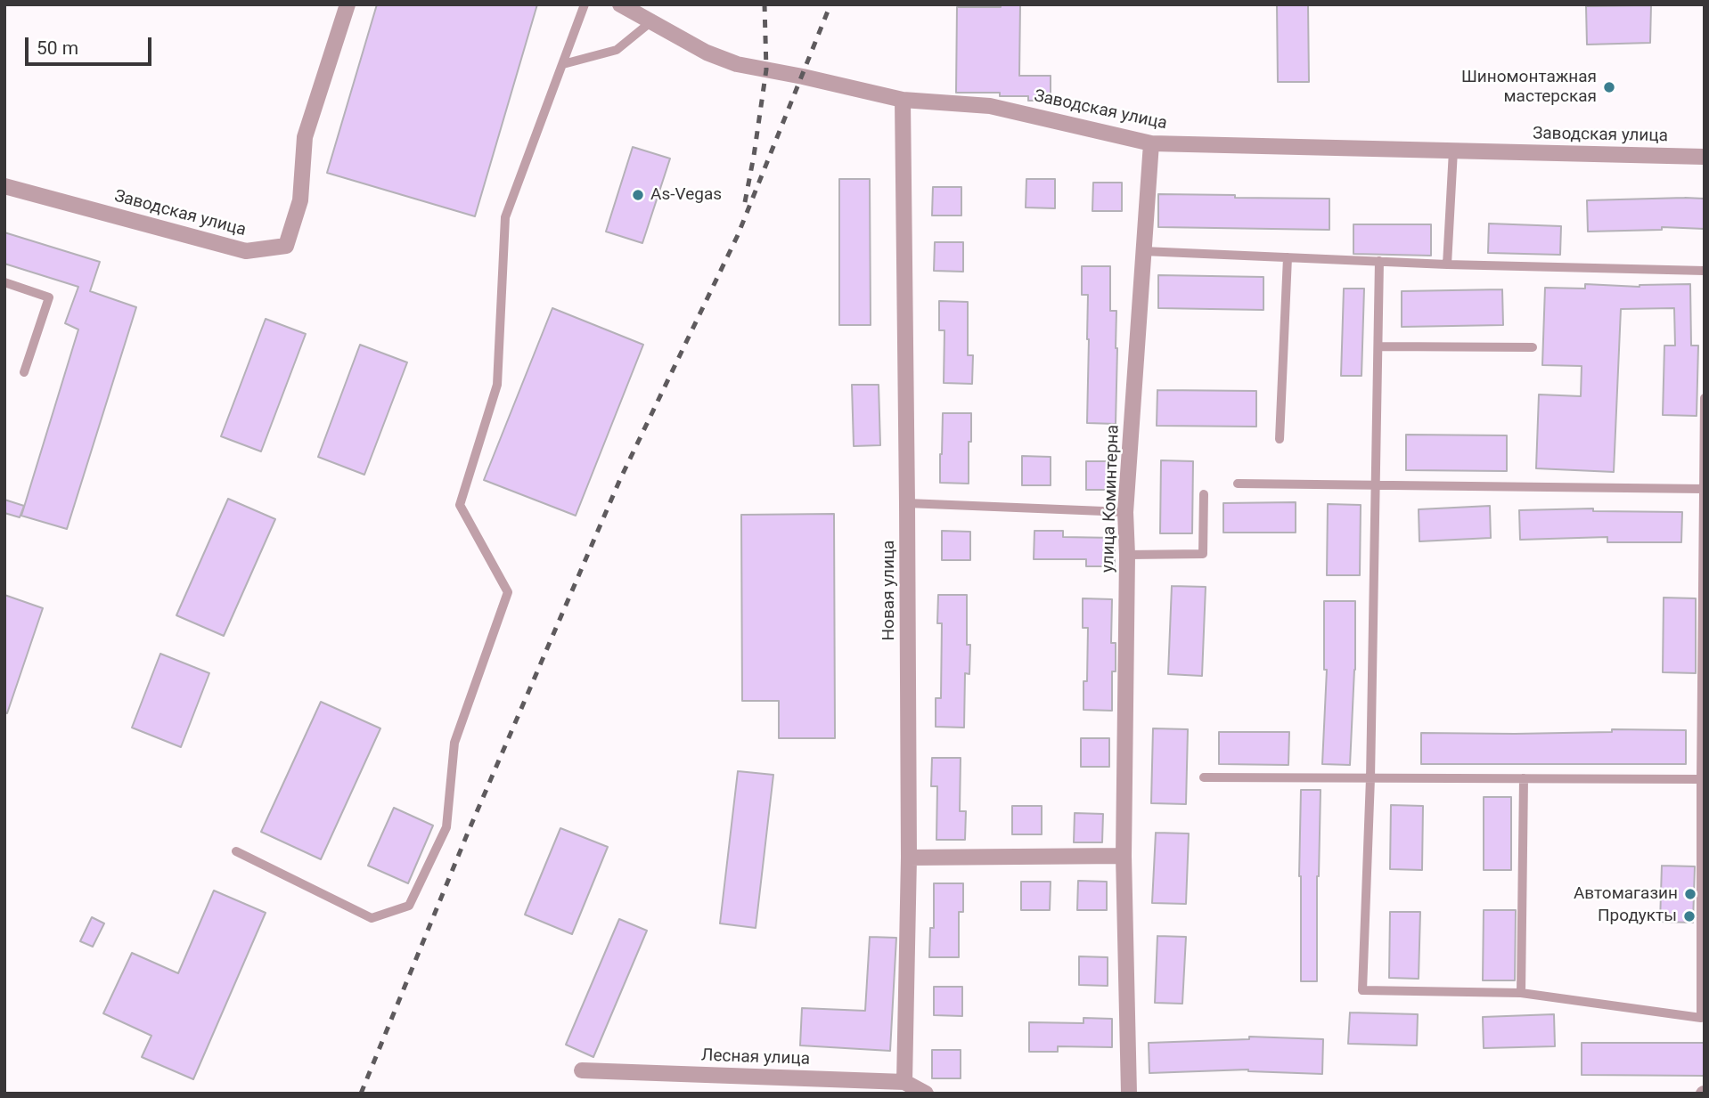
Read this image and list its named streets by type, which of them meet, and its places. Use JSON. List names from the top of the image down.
{
  "streets": {
    "street": [
      "Заводская улица",
      "улица Коминтерна",
      "Новая улица",
      "Лесная улица"
    ]
  },
  "crossings": [
    ["Заводская улица", "улица Коминтерна"],
    ["Заводская улица", "Новая улица"],
    ["Новая улица", "Лесная улица"]
  ],
  "places": [
    "Шиномонтажная мастерская",
    "As-Vegas",
    "Автомагазин",
    "Продукты"
  ],
  "scale_bar": "50 m"
}
